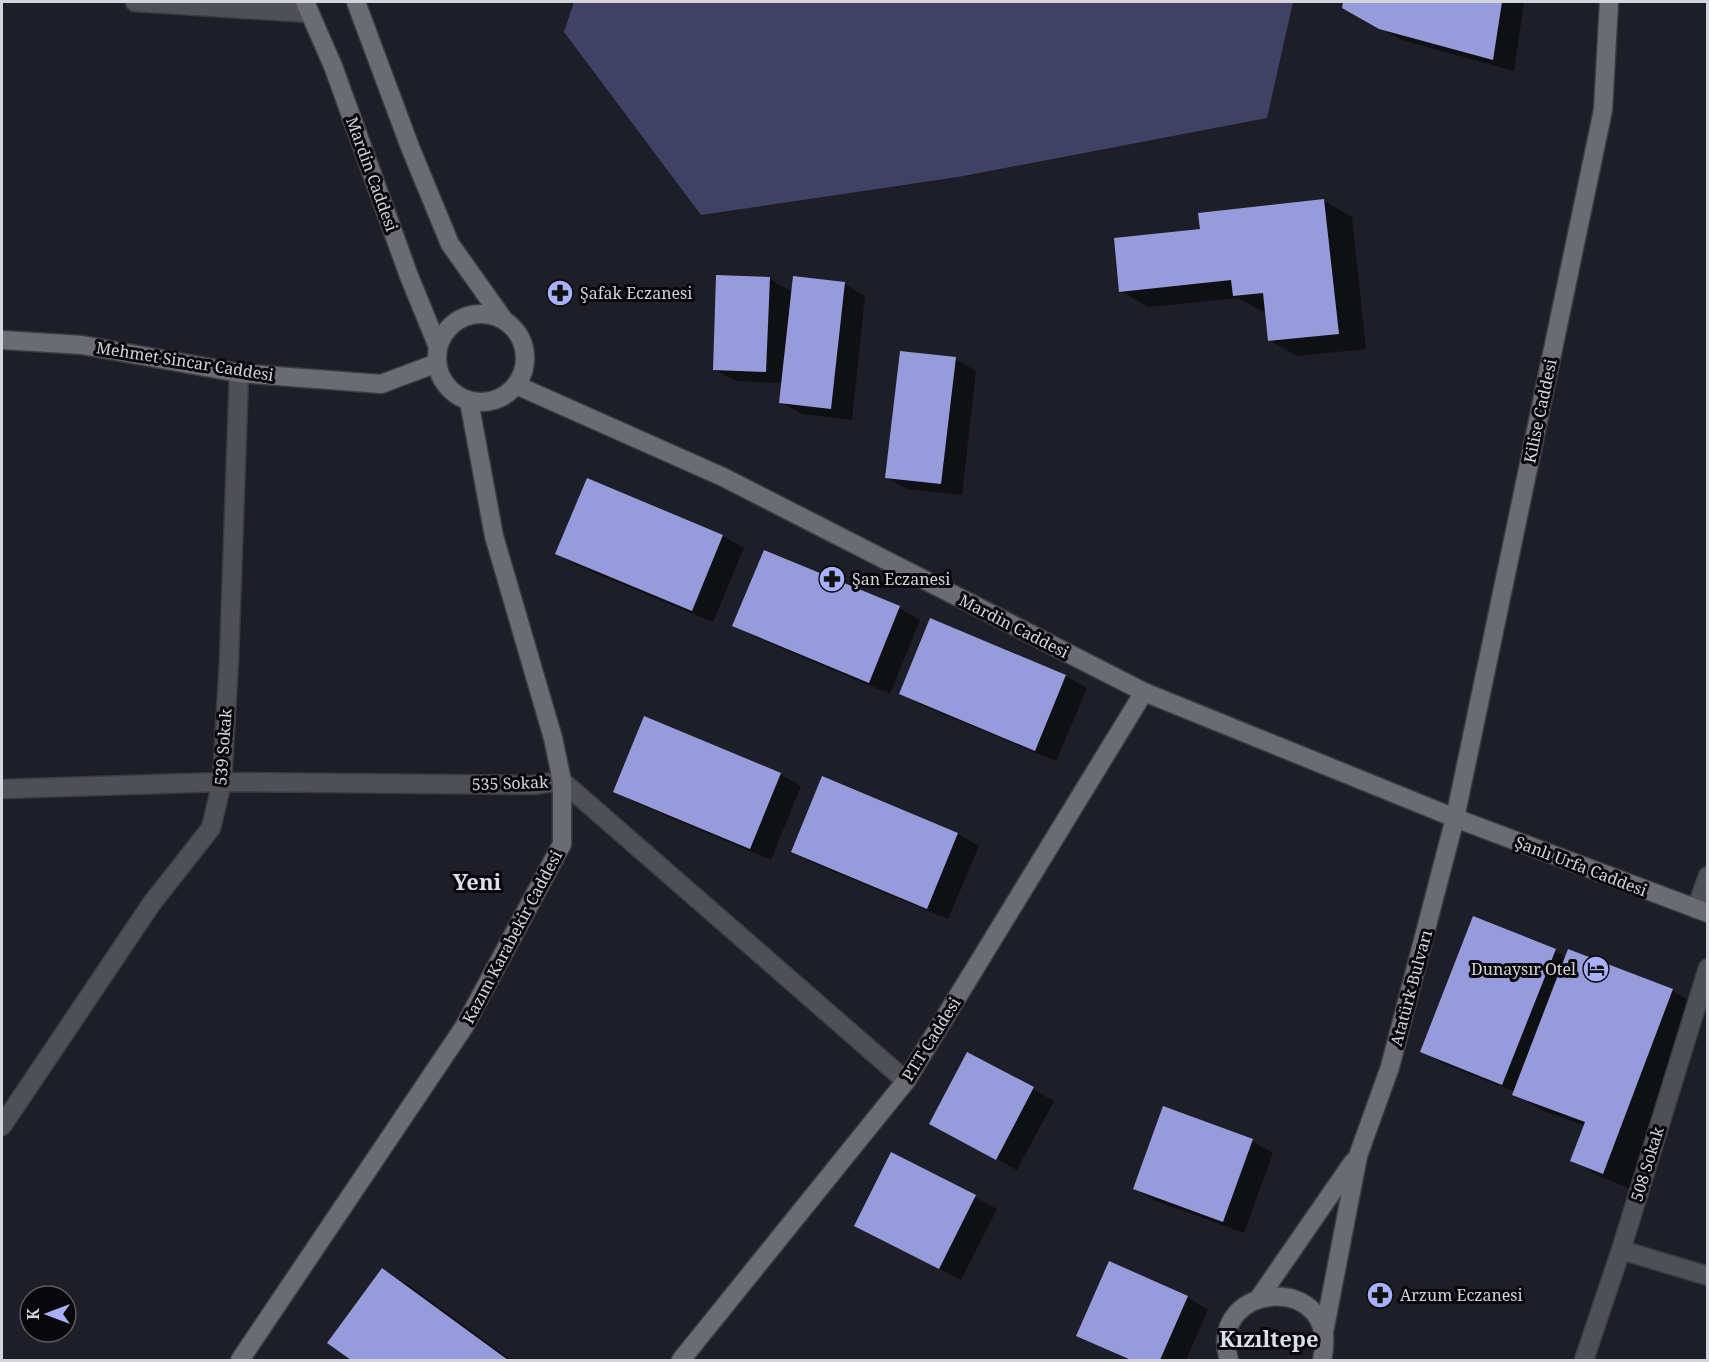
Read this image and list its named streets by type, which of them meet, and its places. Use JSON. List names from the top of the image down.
{
  "streets": {
    "street": [
      "Mardin Caddesi",
      "Mehmet Sincar Caddesi",
      "Kilise Caddesi",
      "539 Sokak",
      "535 Sokak",
      "Şanlı Urfa Caddesi",
      "Kazım Karabekir Caddesi",
      "Atatürk Bulvarı",
      "P.T.T Caddesi",
      "508 Sokak"
    ]
  },
  "crossings": [
    ["Mardin Caddesi", "Mehmet Sincar Caddesi"],
    ["Mardin Caddesi", "Kilise Caddesi"],
    ["Mardin Caddesi", "Şanlı Urfa Caddesi"],
    ["Mardin Caddesi", "Kazım Karabekir Caddesi"],
    ["Mardin Caddesi", "Atatürk Bulvarı"],
    ["Mardin Caddesi", "P.T.T Caddesi"],
    ["Mehmet Sincar Caddesi", "539 Sokak"],
    ["Mehmet Sincar Caddesi", "Kazım Karabekir Caddesi"],
    ["Kilise Caddesi", "Şanlı Urfa Caddesi"],
    ["Kilise Caddesi", "Atatürk Bulvarı"],
    ["539 Sokak", "535 Sokak"],
    ["535 Sokak", "Kazım Karabekir Caddesi"],
    ["535 Sokak", "P.T.T Caddesi"],
    ["Şanlı Urfa Caddesi", "Atatürk Bulvarı"]
  ],
  "districts": ["Yeni", "Kızıltepe"],
  "places": {
    "pharmacy": ["Şafak Eczanesi", "Şan Eczanesi", "Arzum Eczanesi"],
    "hotel": ["Dunaysır Otel"]
  },
  "north": "left"
}
